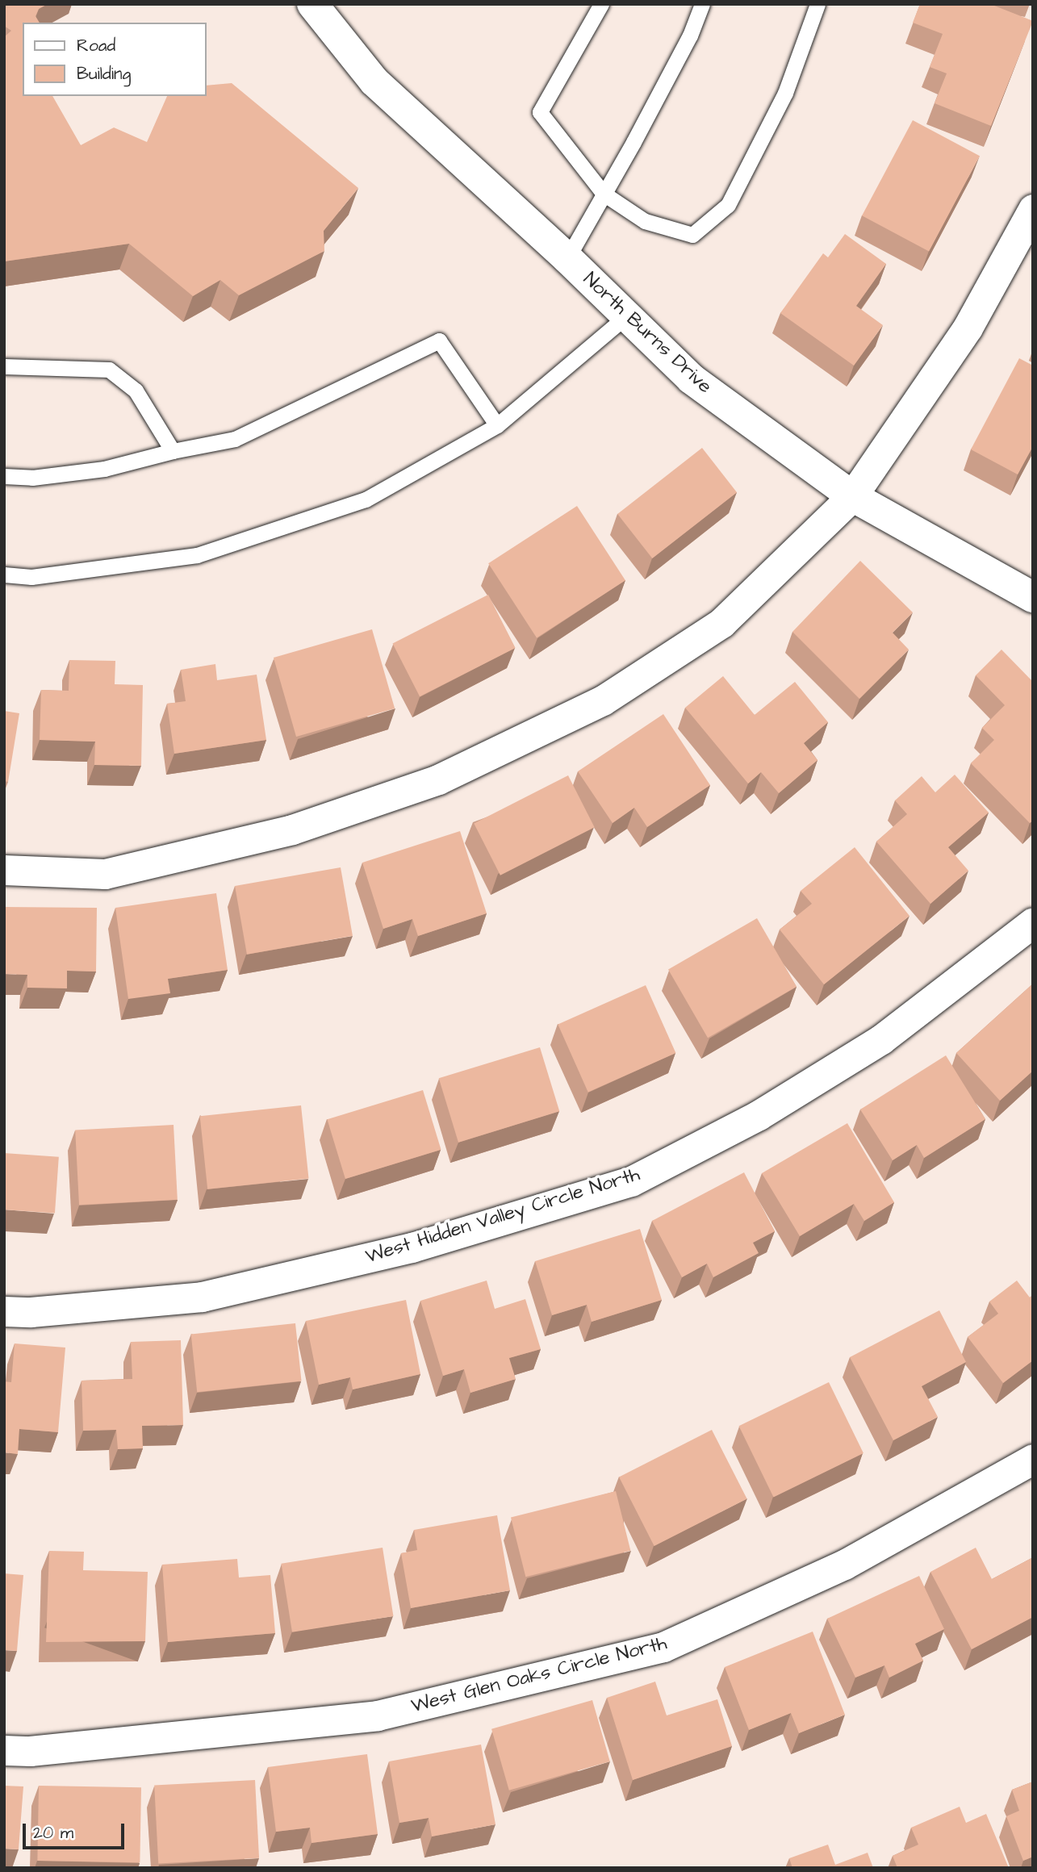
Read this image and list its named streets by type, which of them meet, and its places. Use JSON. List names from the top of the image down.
{
  "streets": {
    "street": ["North Burns Drive", "West Hidden Valley Circle North", "West Glen Oaks Circle North"]
  },
  "legend": ["Road", "Building"],
  "scale_bar": "20 m"
}
